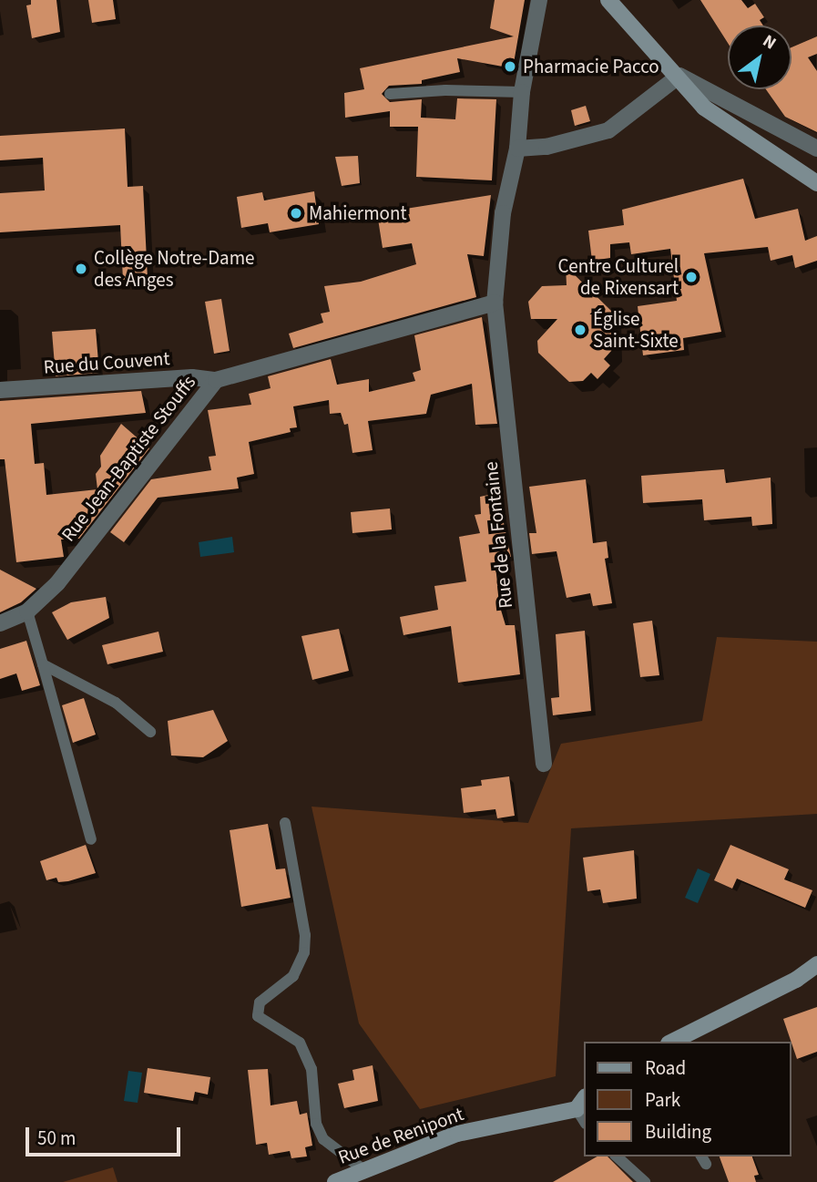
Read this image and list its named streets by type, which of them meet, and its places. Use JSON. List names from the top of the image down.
{
  "streets": {
    "street": [
      "Rue du Couvent",
      "Rue Jean-Baptiste Stouffs",
      "Rue de la Fontaine",
      "Rue de Renipont"
    ]
  },
  "crossings": [
    ["Rue du Couvent", "Rue Jean-Baptiste Stouffs"],
    ["Rue Jean-Baptiste Stouffs", "Rue de la Fontaine"]
  ],
  "places": [
    "Pharmacie Pacco",
    "Mahiermont",
    "Collège Notre-Dame des Anges",
    "Centre Culturel de Rixensart",
    "Église Saint-Sixte"
  ],
  "legend": ["Road", "Park", "Building"],
  "scale_bar": "50 m",
  "north": "top right"
}
